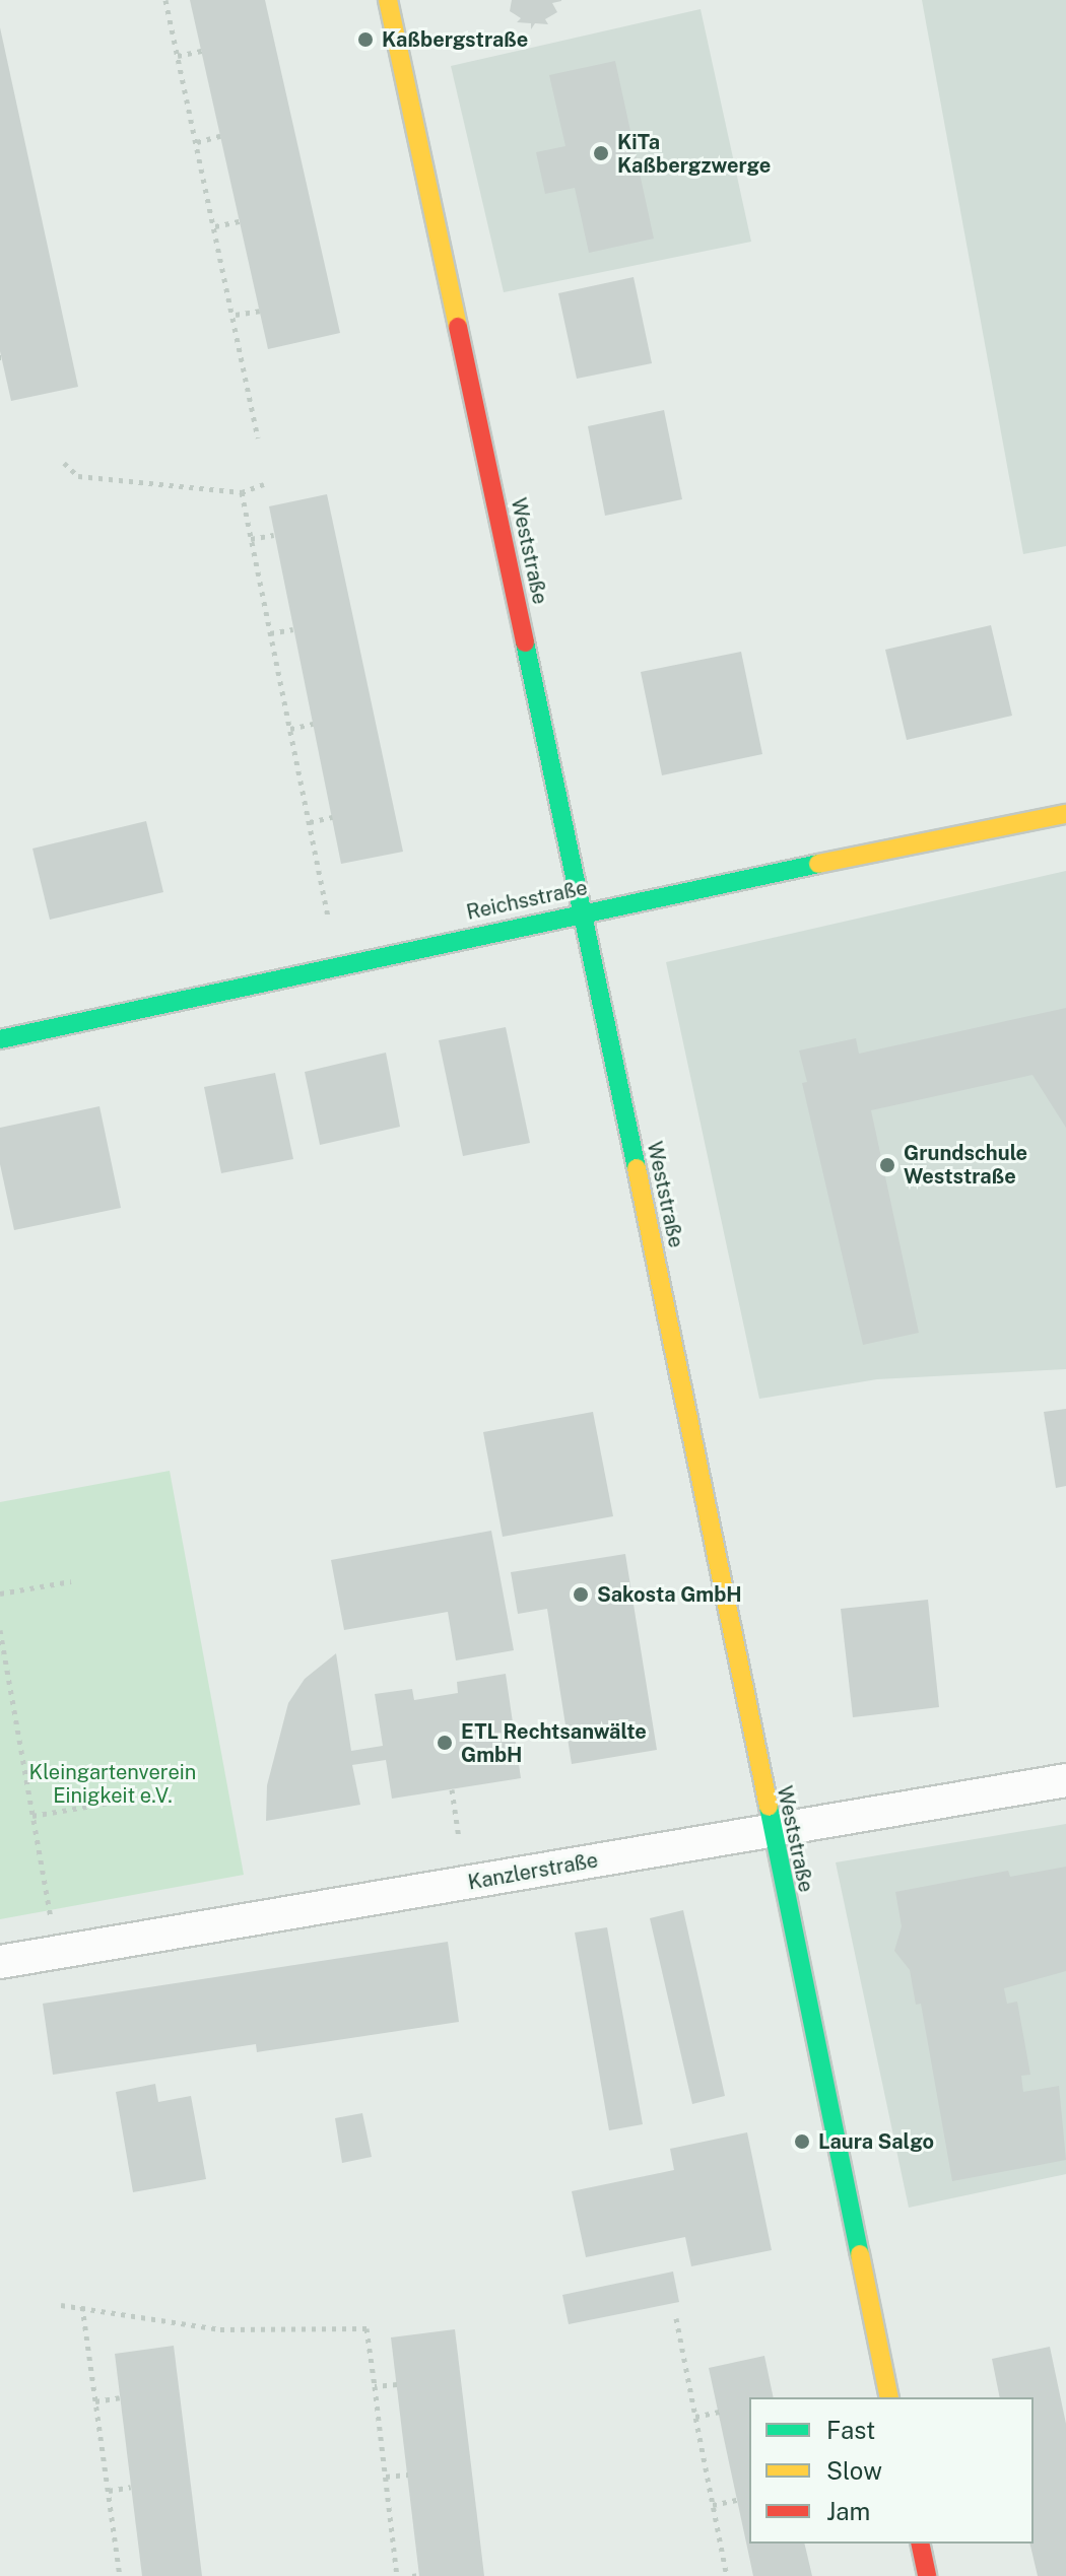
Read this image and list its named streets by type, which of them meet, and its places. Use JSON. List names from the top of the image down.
{
  "streets": {
    "street": ["Weststraße", "Reichsstraße", "Kanzlerstraße"]
  },
  "crossings": [
    ["Weststraße", "Reichsstraße"],
    ["Weststraße", "Kanzlerstraße"]
  ],
  "parks": ["Kleingartenverein Einigkeit e.V."],
  "places": [
    "Kaßbergstraße",
    "KiTa Kaßbergzwerge",
    "Grundschule Weststraße",
    "Sakosta GmbH",
    "ETL Rechtsanwälte GmbH",
    "Laura Salgo"
  ],
  "legend": ["Fast", "Slow", "Jam"]
}
